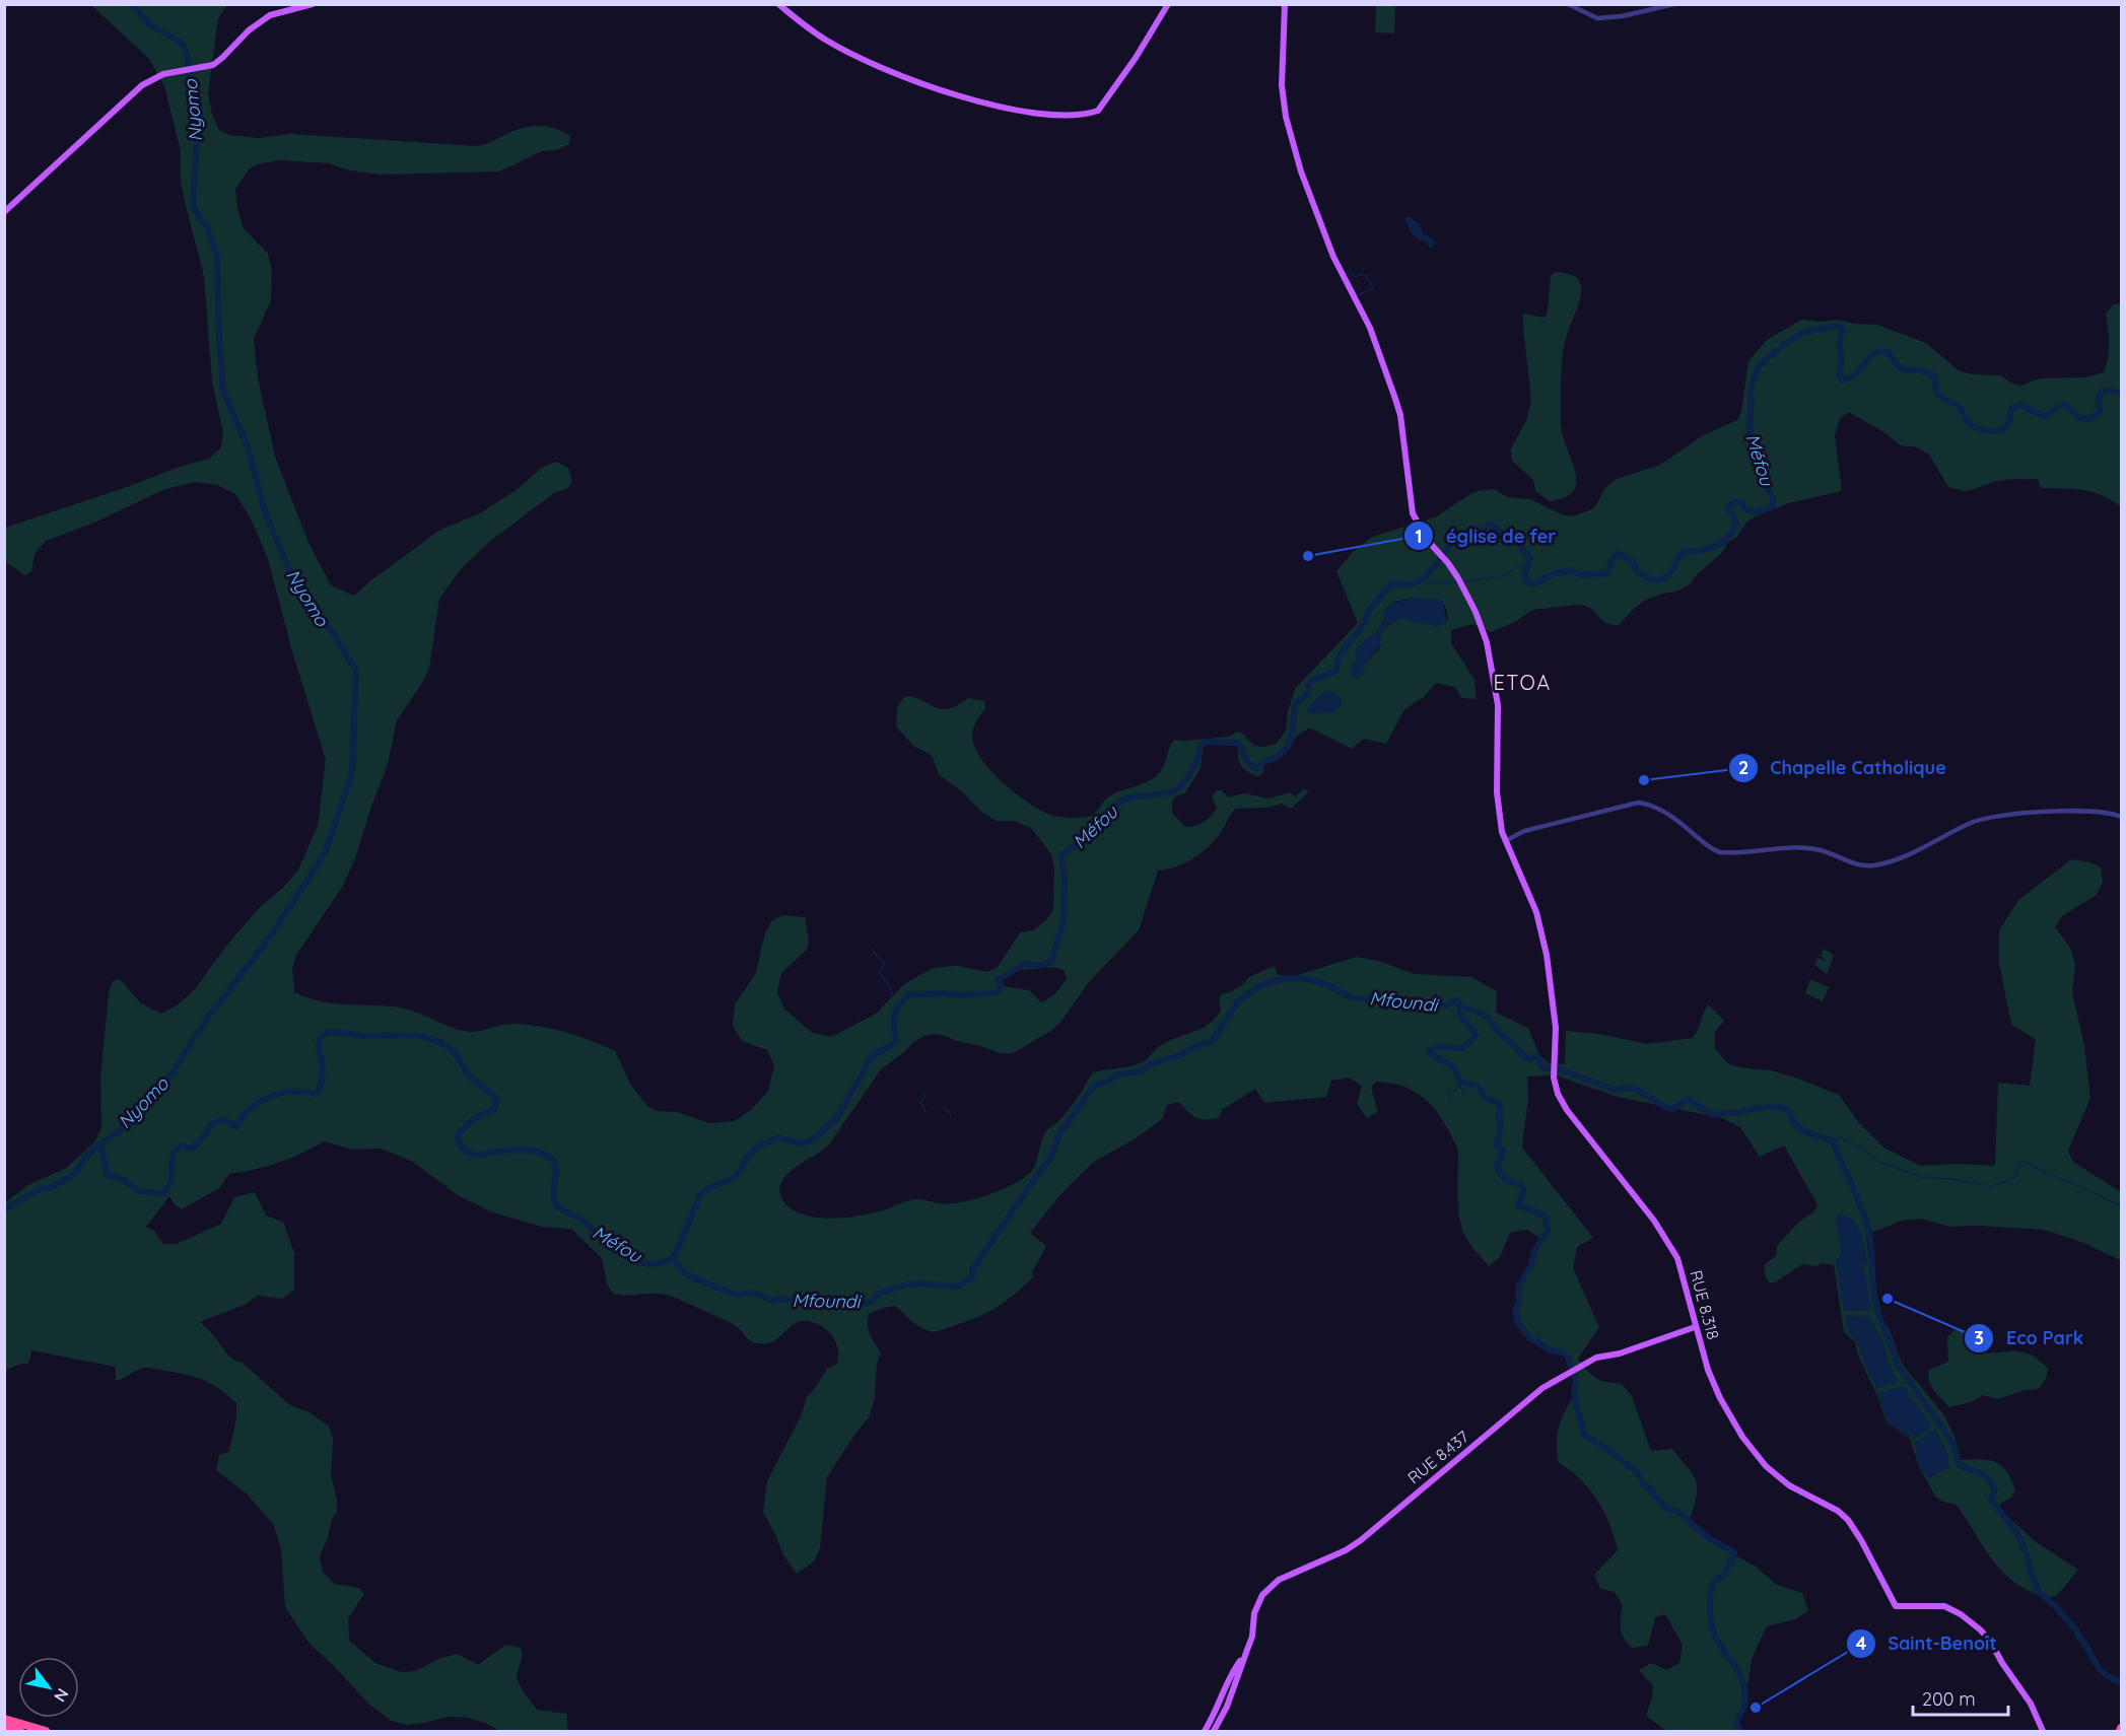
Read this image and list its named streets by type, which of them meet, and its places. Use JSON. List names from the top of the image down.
{
  "streets": {
    "main road": ["RUE 8.318", "RUE 8.437"]
  },
  "crossings": [
    ["RUE 8.318", "RUE 8.437"]
  ],
  "districts": ["ETOA"],
  "water": ["Nyomo", "Méfou", "Mfoundi"],
  "places": [
    "église de fer",
    "Chapelle Catholique",
    "Eco Park",
    "Saint-Benoît"
  ],
  "scale_bar": "200 m",
  "north": "bottom right"
}
